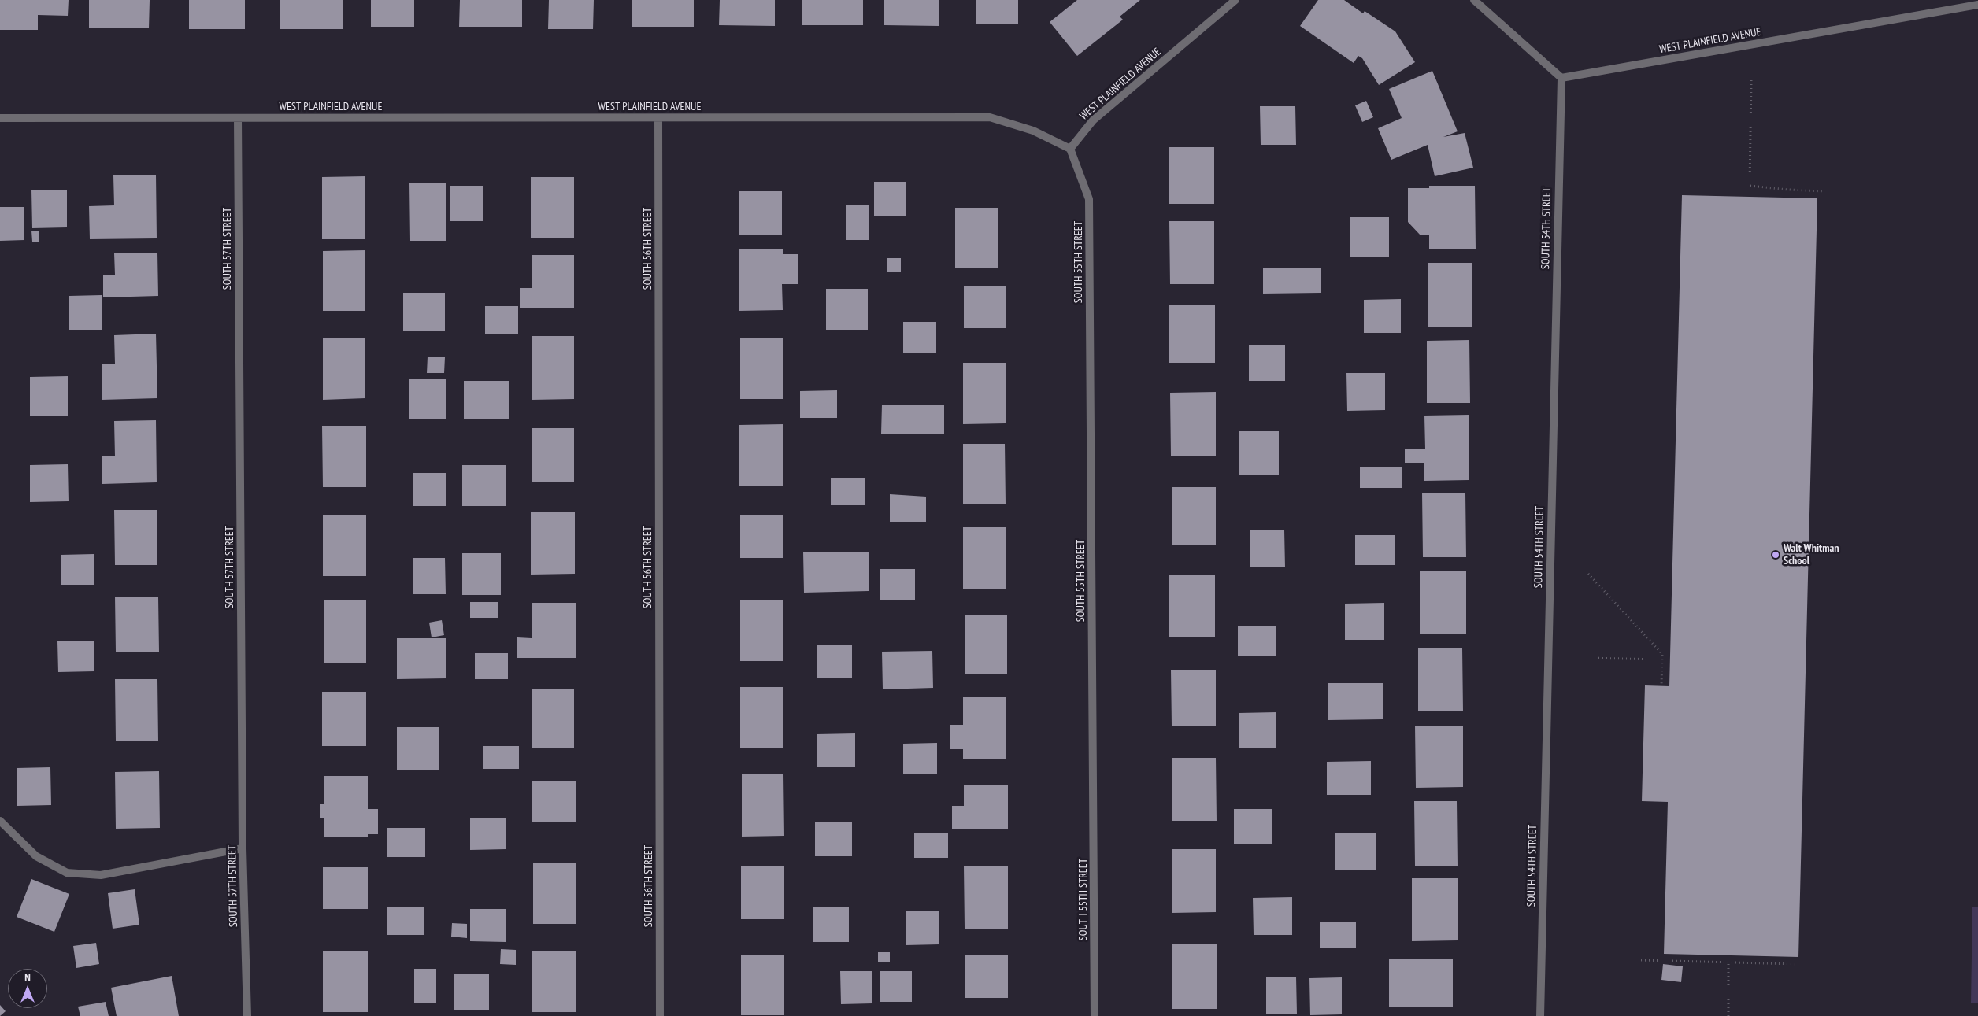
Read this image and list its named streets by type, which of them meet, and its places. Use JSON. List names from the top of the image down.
{
  "streets": {
    "street": [
      "WEST PLAINFIELD AVENUE",
      "SOUTH 54TH STREET",
      "SOUTH 57TH STREET",
      "SOUTH 56TH STREET",
      "SOUTH 55TH STREET"
    ]
  },
  "crossings": [
    ["WEST PLAINFIELD AVENUE", "SOUTH 54TH STREET"],
    ["WEST PLAINFIELD AVENUE", "SOUTH 57TH STREET"],
    ["WEST PLAINFIELD AVENUE", "SOUTH 56TH STREET"],
    ["WEST PLAINFIELD AVENUE", "SOUTH 55TH STREET"]
  ],
  "places": ["Walt Whitman School"],
  "north": "top"
}
